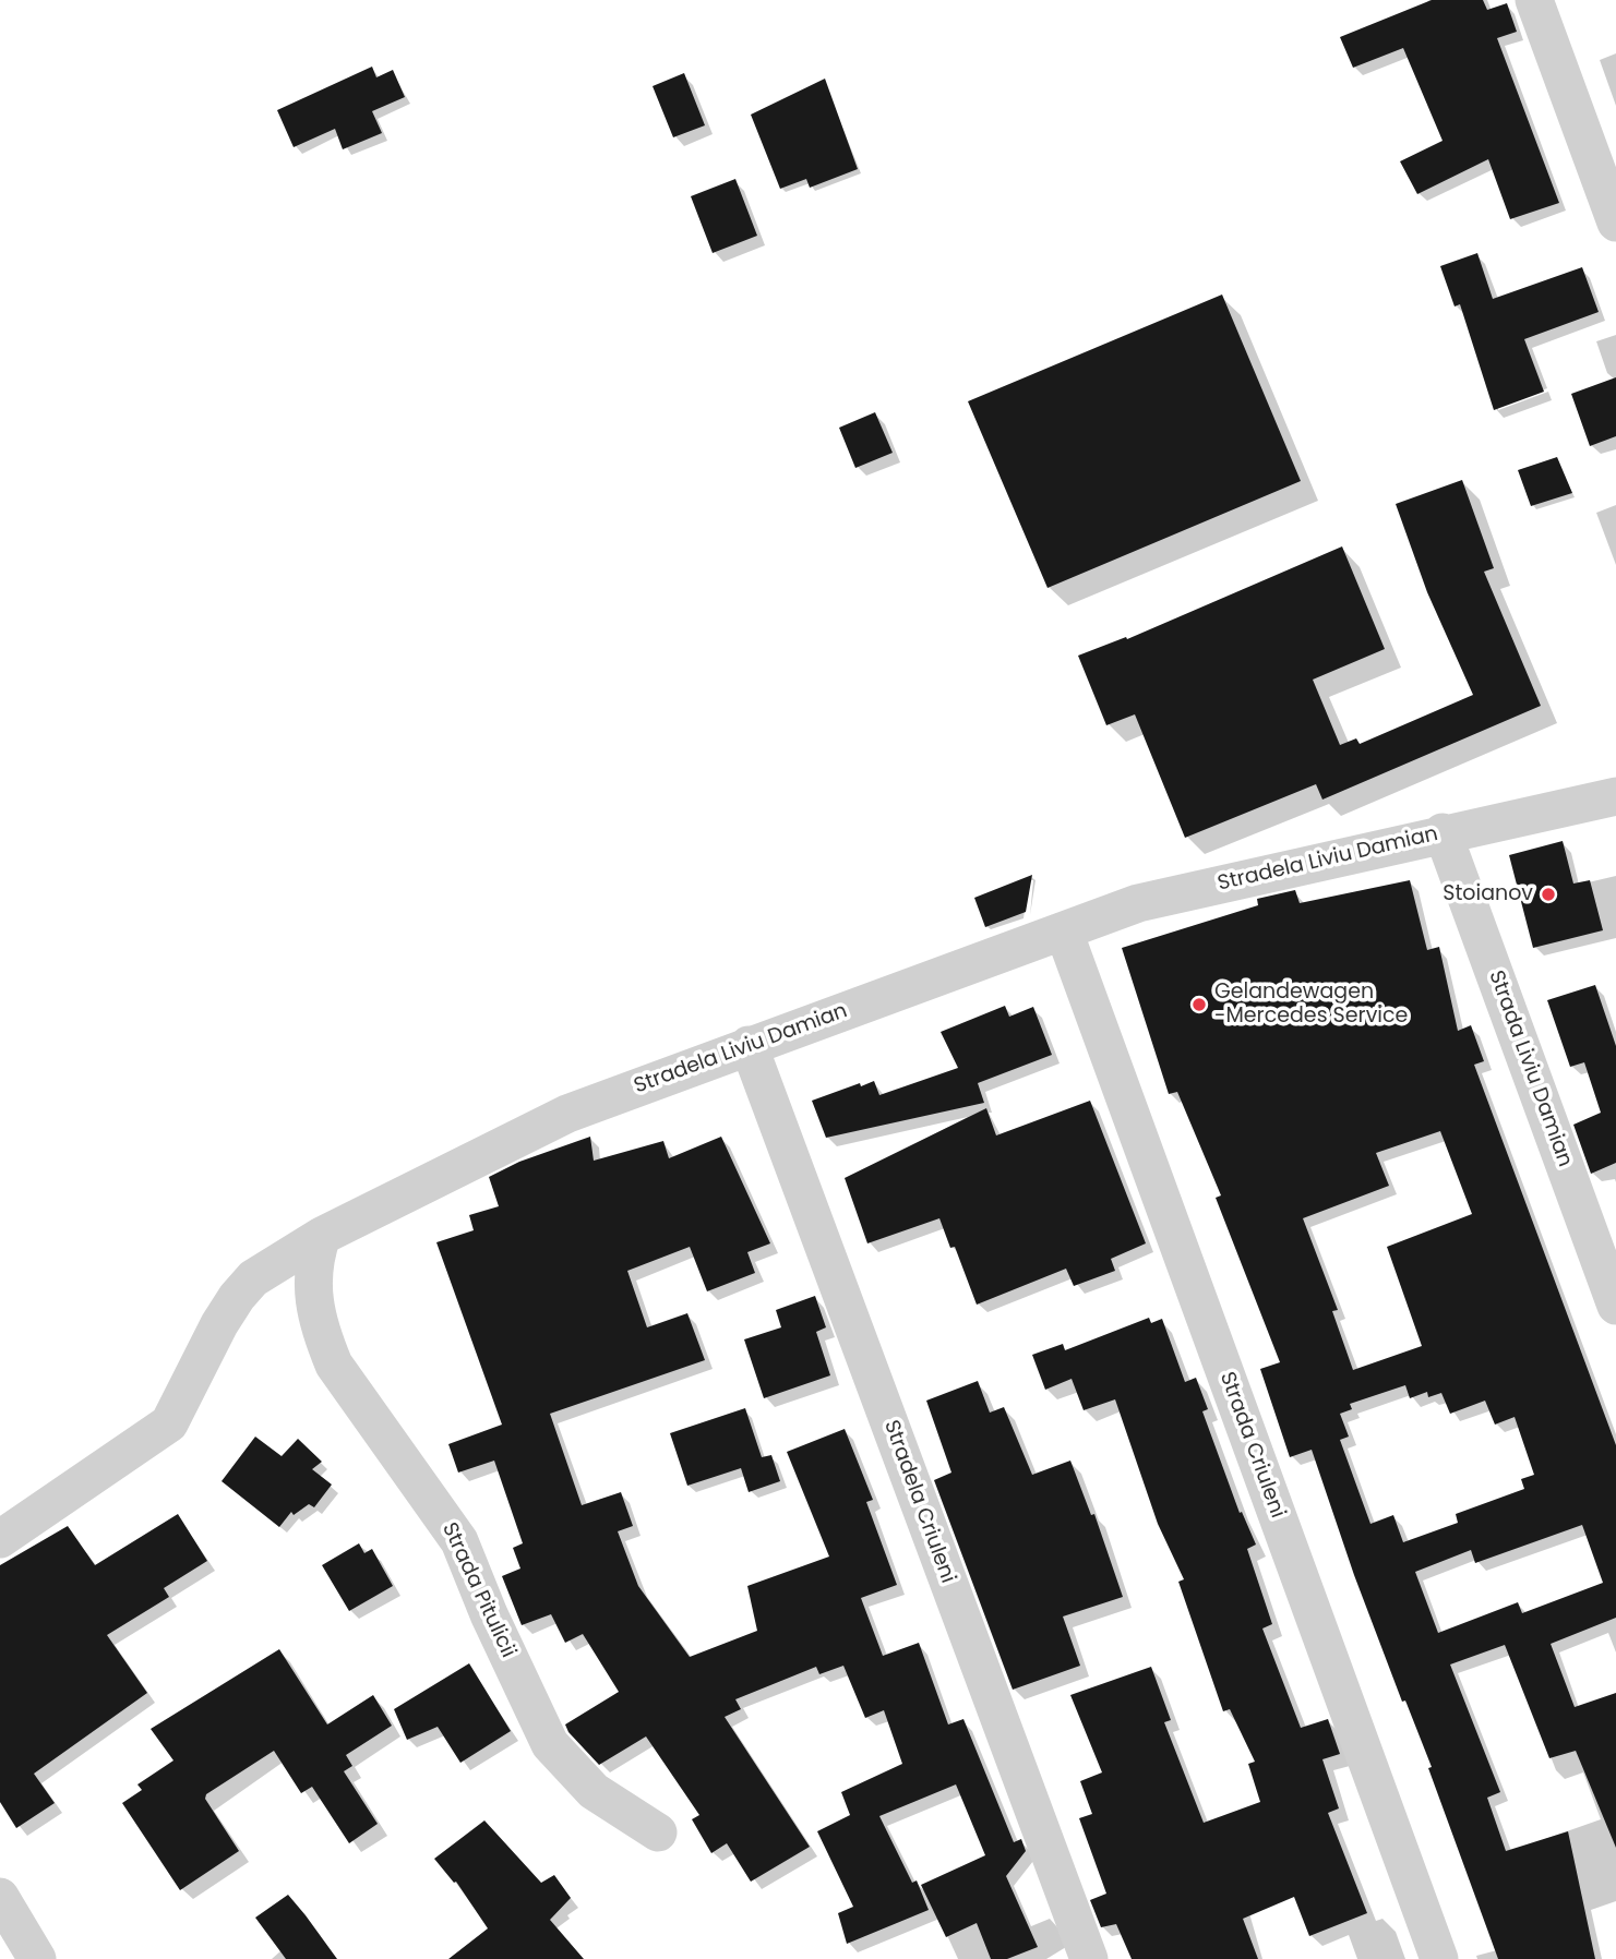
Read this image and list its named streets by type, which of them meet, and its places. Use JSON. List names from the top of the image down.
{
  "streets": {
    "street": [
      "Stradela Liviu Damian",
      "Strada Liviu Damian",
      "Strada Criuleni",
      "Stradela Criuleni",
      "Strada Pitulicii"
    ]
  },
  "crossings": [
    ["Stradela Liviu Damian", "Strada Liviu Damian"],
    ["Stradela Liviu Damian", "Strada Criuleni"],
    ["Stradela Liviu Damian", "Stradela Criuleni"],
    ["Stradela Liviu Damian", "Strada Pitulicii"]
  ],
  "places": ["Stoianov", "Gelandewagen -Mercedes Service"]
}
